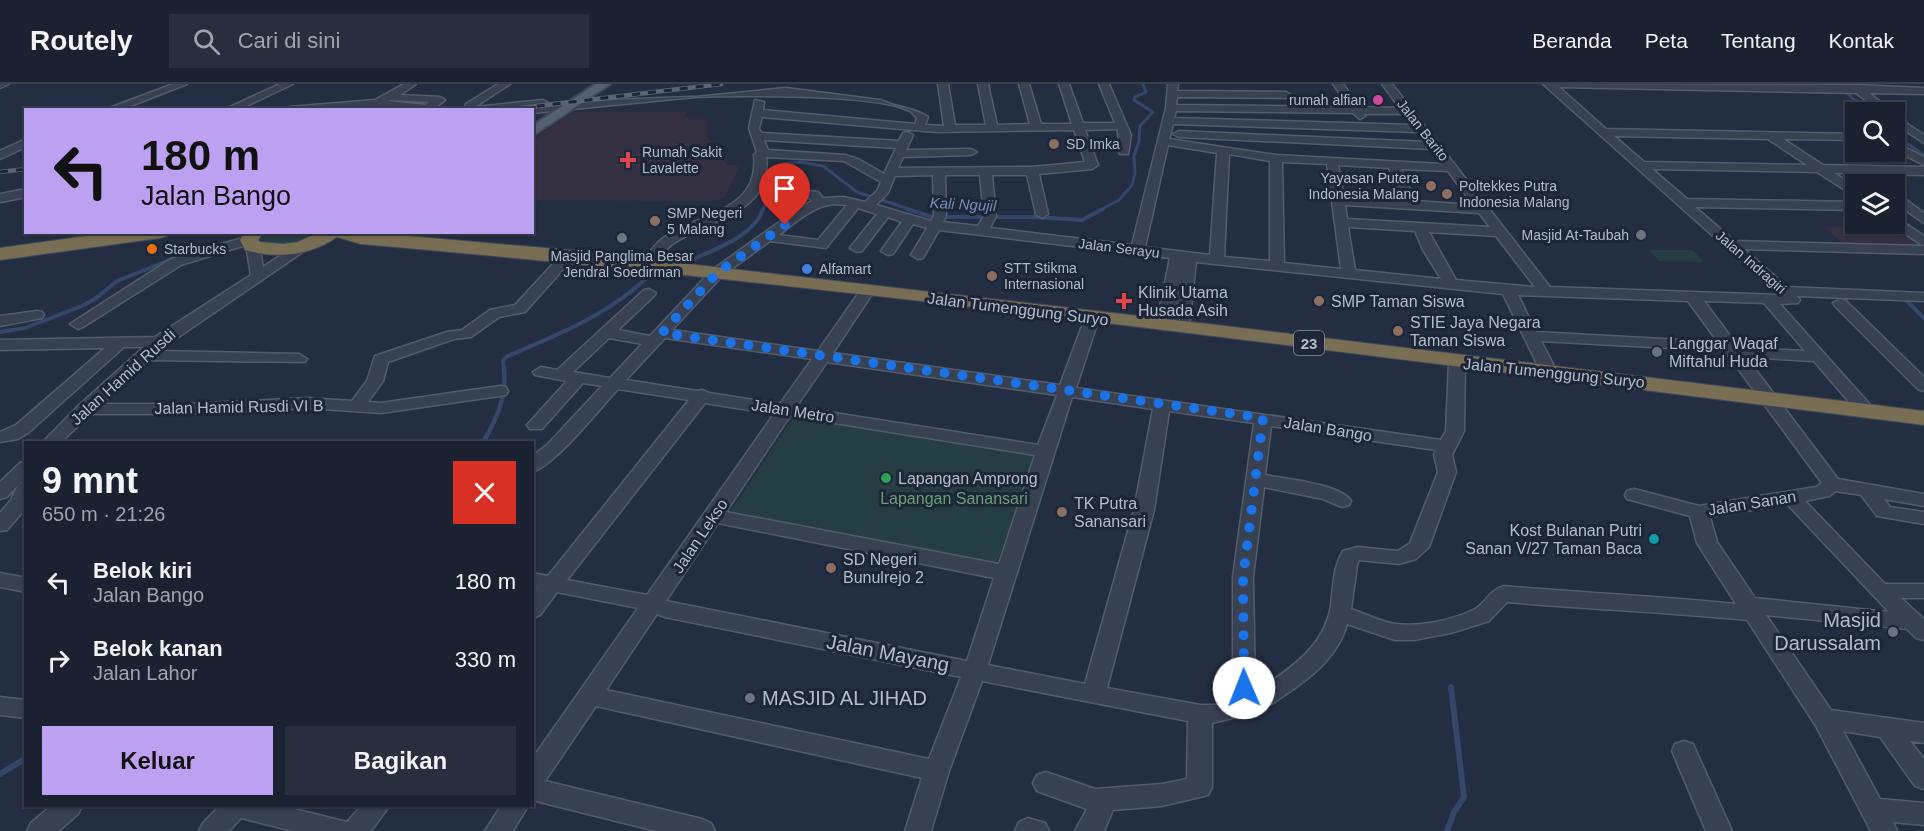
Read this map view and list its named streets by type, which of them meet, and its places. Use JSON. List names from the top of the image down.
{
  "streets": {
    "highway": ["Jalan Tumenggung Suryo", "23"],
    "street": [
      "Jalan Barito",
      "Jalan Serayu",
      "Jalan Indragiri",
      "Jalan Hamid Rusdi",
      "Jalan Hamid Rusdi VI B",
      "Jalan Metro",
      "Jalan Bango",
      "Jalan Sanan",
      "Jalan Lekso",
      "Jalan Mayang"
    ]
  },
  "crossings": [
    ["Jalan Barito", "Jalan Serayu"],
    ["Jalan Barito", "Jalan Indragiri"],
    ["Jalan Serayu", "Jalan Indragiri"],
    ["Jalan Tumenggung Suryo", "23"],
    ["Jalan Tumenggung Suryo", "Jalan Hamid Rusdi"],
    ["Jalan Tumenggung Suryo", "Jalan Lekso"],
    ["23", "Jalan Hamid Rusdi"],
    ["Jalan Hamid Rusdi", "Jalan Hamid Rusdi VI B"],
    ["Jalan Metro", "Jalan Lekso"],
    ["Jalan Bango", "Jalan Lekso"],
    ["Jalan Bango", "Jalan Mayang"],
    ["Jalan Lekso", "Jalan Mayang"]
  ],
  "water": ["Kali Ngujil"],
  "parks": ["Lapangan Sanansari"],
  "places": {
    "other": [
      "rumah alfian",
      "SD Imka",
      "Yayasan Putera Indonesia Malang",
      "Poltekkes Putra Indonesia Malang",
      "SMP Negeri 5 Malang",
      "Masjid At-Taubah",
      "Masjid Panglima Besar Jendral Soedirman",
      "Starbucks",
      "Alfamart",
      "STT Stikma Internasional",
      "SMP Taman Siswa",
      "STIE Jaya Negara Taman Siswa",
      "Langgar Waqaf Miftahul Huda",
      "Lapangan Amprong",
      "TK Putra Sanansari",
      "Kost Bulanan Putri Sanan V/27 Taman Baca",
      "SD Negeri Bunulrejo 2",
      "Masjid Darussalam",
      "MASJID AL JIHAD"
    ],
    "health": ["Rumah Sakit Lavalette", "Klinik Utama Husada Asih"]
  },
  "page": {
    "header": "Routely",
    "search": "Cari di sini",
    "nav": [
      "Beranda",
      "Peta",
      "Tentang",
      "Kontak"
    ],
    "turn": ["180 m", "Jalan Bango"],
    "heading": ["9 mnt", "650 m · 21:26"],
    "list": [
      {
        "name": "Belok kiri",
        "note": "Jalan Bango",
        "value": "180 m"
      },
      {
        "name": "Belok kanan",
        "note": "Jalan Lahor",
        "value": "330 m"
      }
    ],
    "buttons": ["Keluar", "Bagikan"]
  }
}
